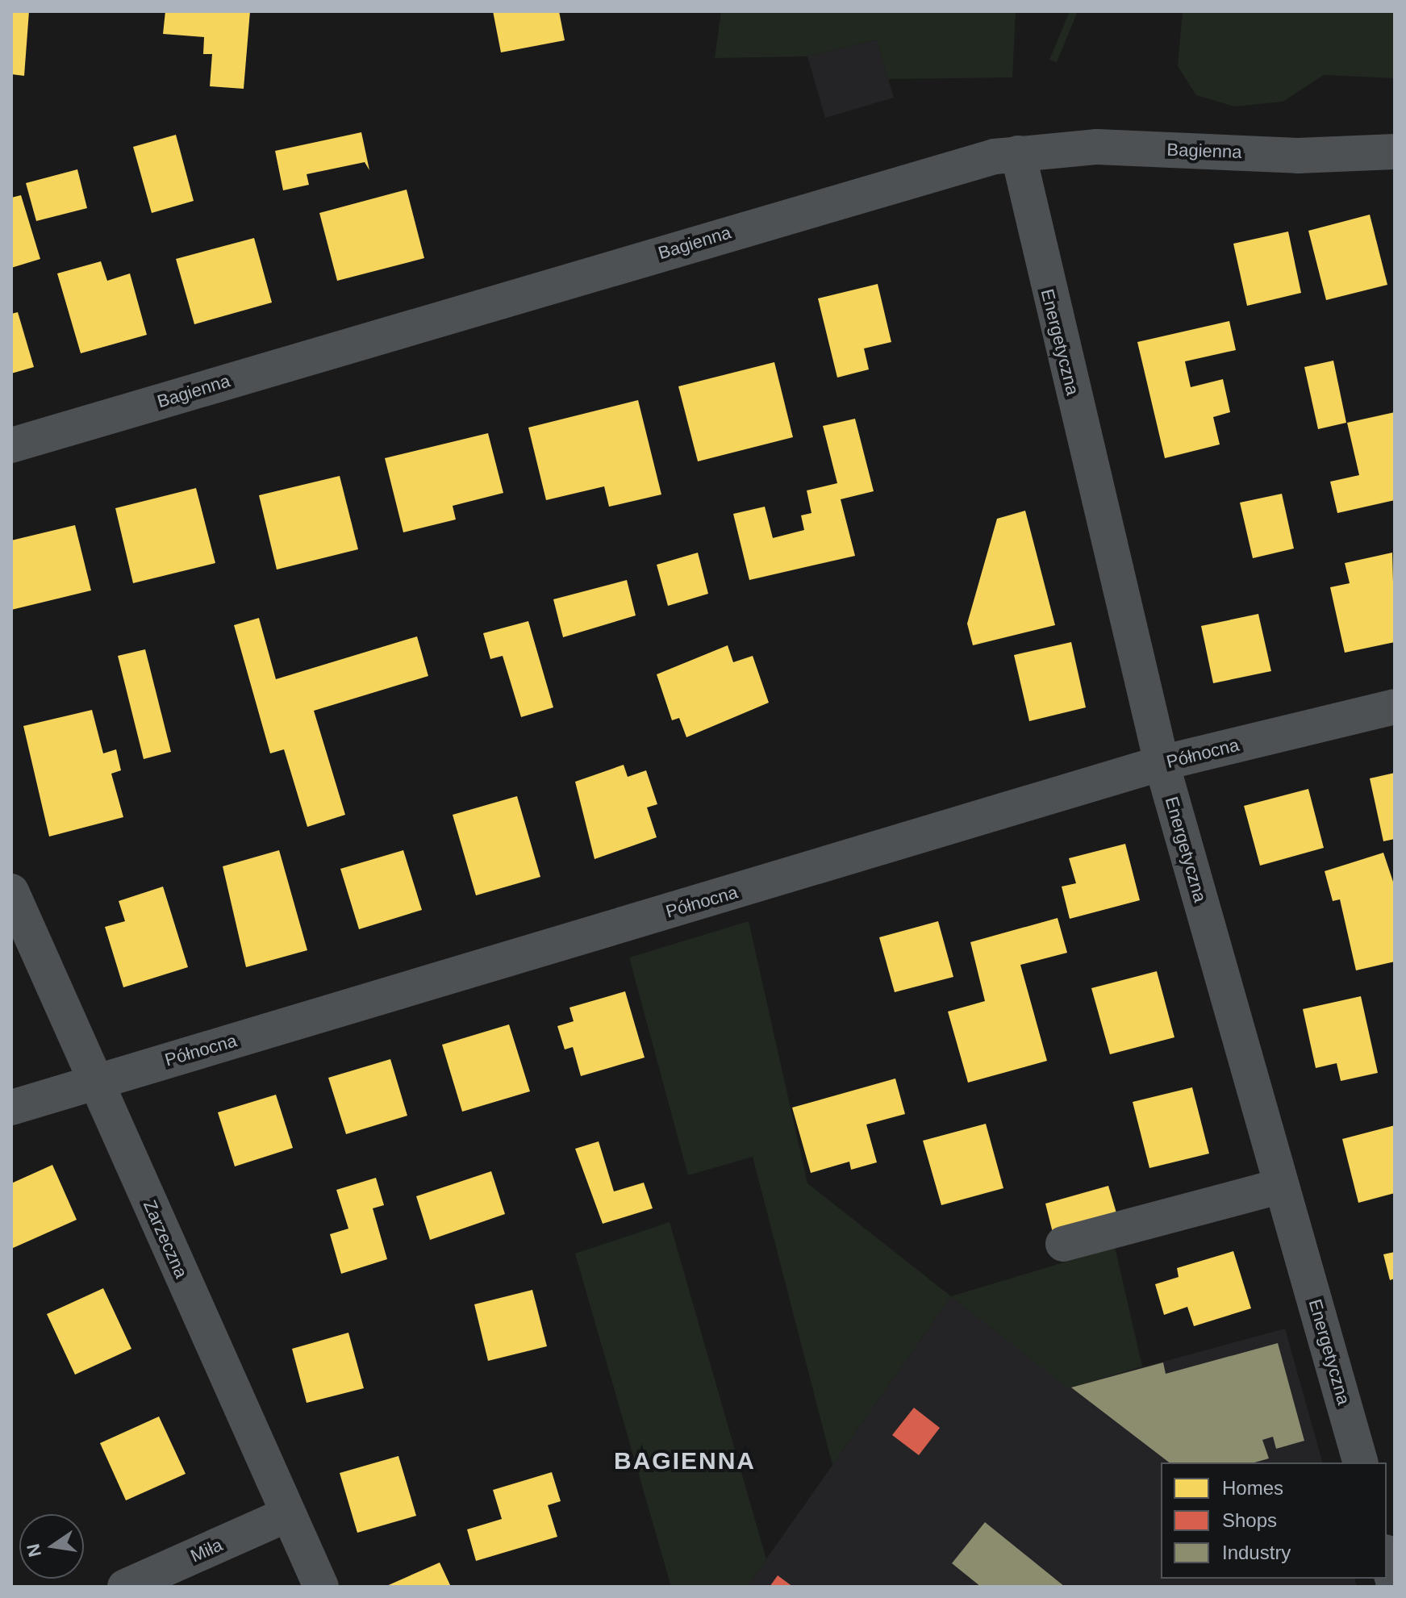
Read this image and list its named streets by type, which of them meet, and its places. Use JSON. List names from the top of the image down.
{
  "streets": {
    "street": [
      "Bagienna",
      "Energetyczna",
      "Północna",
      "Zarzeczna",
      "Miła"
    ]
  },
  "crossings": [
    ["Bagienna", "Energetyczna"],
    ["Energetyczna", "Północna"],
    ["Północna", "Zarzeczna"],
    ["Zarzeczna", "Miła"]
  ],
  "districts": ["BAGIENNA"],
  "legend": ["Homes", "Shops", "Industry"],
  "north": "left"
}
